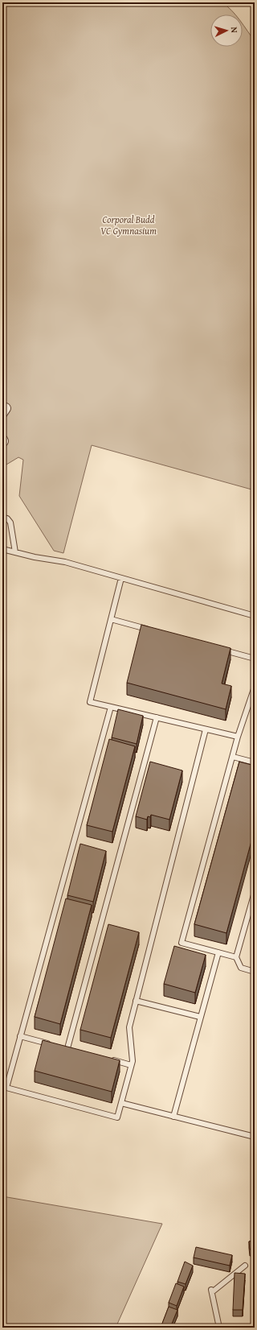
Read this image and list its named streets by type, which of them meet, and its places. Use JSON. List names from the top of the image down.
{
  "parks": ["Corporal Budd VC Gymnasium"],
  "north": "right"
}
